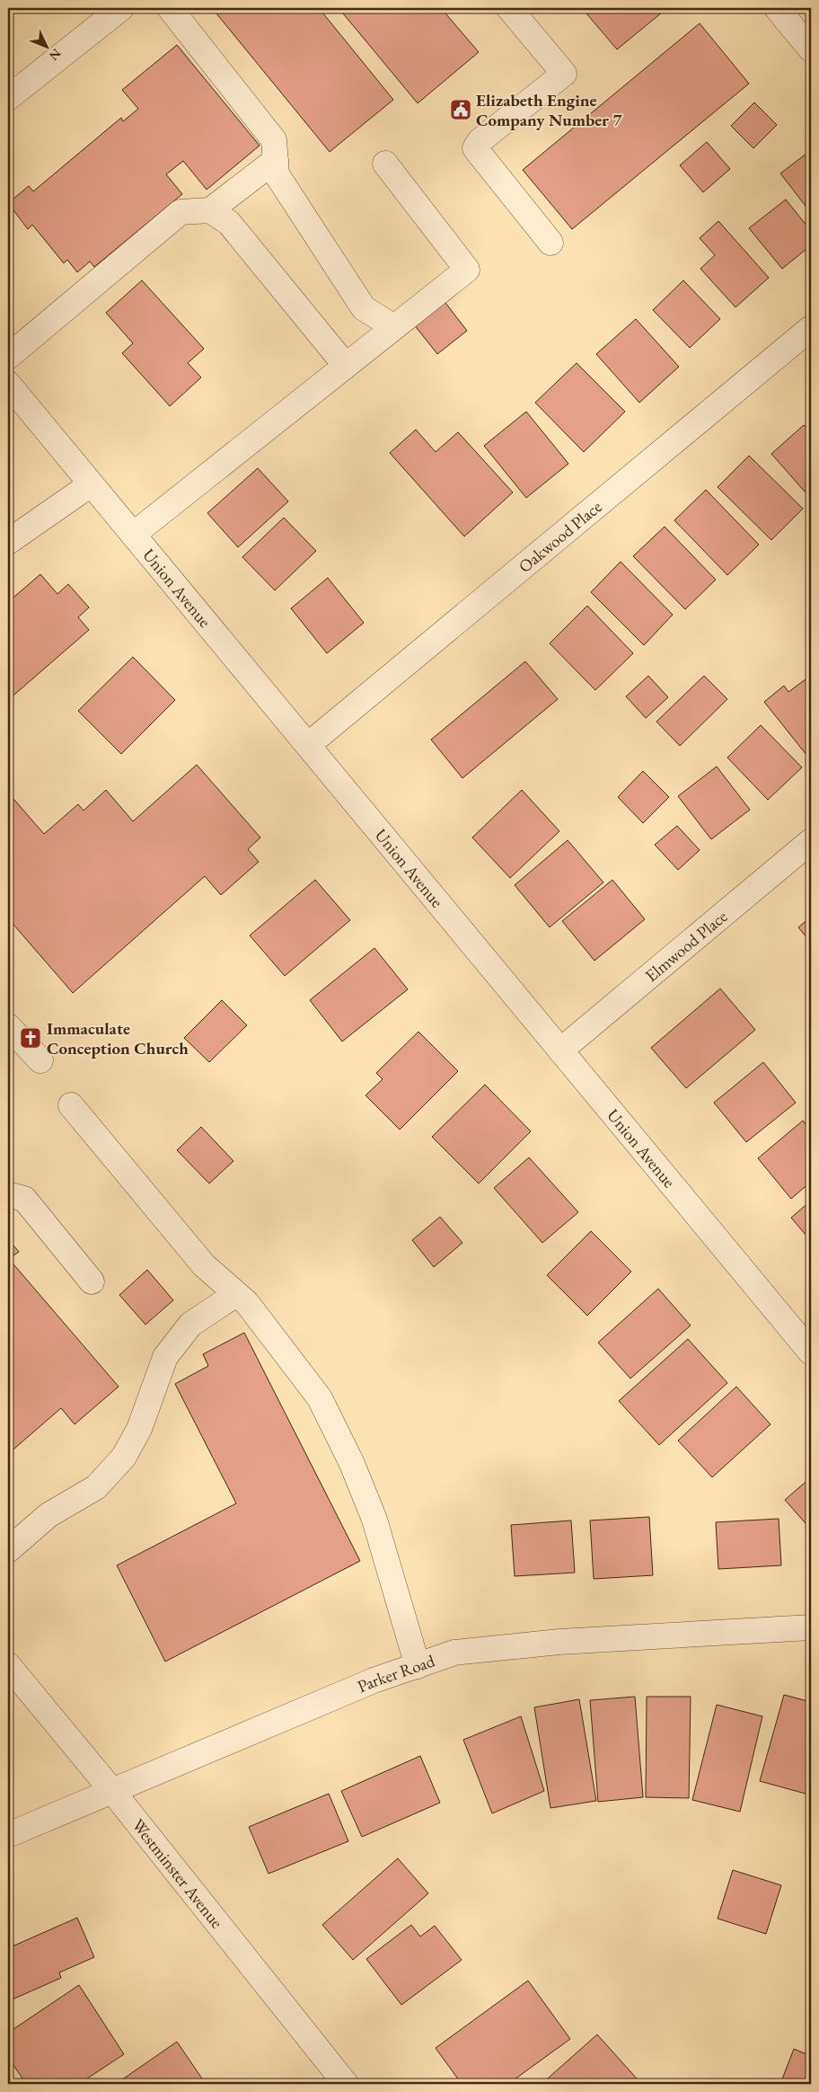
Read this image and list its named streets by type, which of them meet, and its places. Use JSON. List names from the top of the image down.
{
  "streets": {
    "street": [
      "Oakwood Place",
      "Union Avenue",
      "Elmwood Place",
      "Parker Road",
      "Westminster Avenue"
    ]
  },
  "crossings": [
    ["Oakwood Place", "Union Avenue"],
    ["Union Avenue", "Elmwood Place"],
    ["Parker Road", "Westminster Avenue"]
  ],
  "places": {
    "public building": ["Elizabeth Engine Company Number 7"],
    "church": ["Immaculate Conception Church"]
  },
  "north": "bottom right"
}
